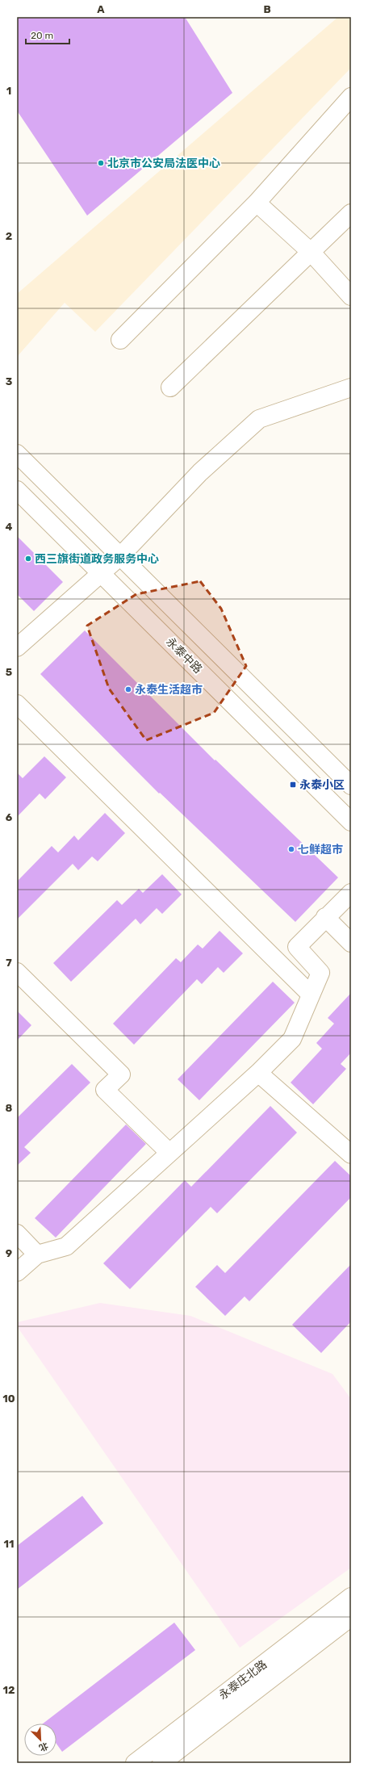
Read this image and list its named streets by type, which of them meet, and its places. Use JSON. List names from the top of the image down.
{
  "streets": {
    "street": ["永泰中路", "永泰庄北路"]
  },
  "places": {
    "other": [
      "北京市公安局法医中心",
      "西三旗街道政务服务中心",
      "永泰生活超市",
      "七鲜超市"
    ],
    "transit": ["永泰小区"]
  },
  "scale_bar": "20 m",
  "north": "bottom right",
  "grid": {
    "columns": ["A", "B"],
    "rows": [
      "1",
      "2",
      "3",
      "4",
      "5",
      "6",
      "7",
      "8",
      "9",
      "10",
      "11",
      "12"
    ]
  }
}
